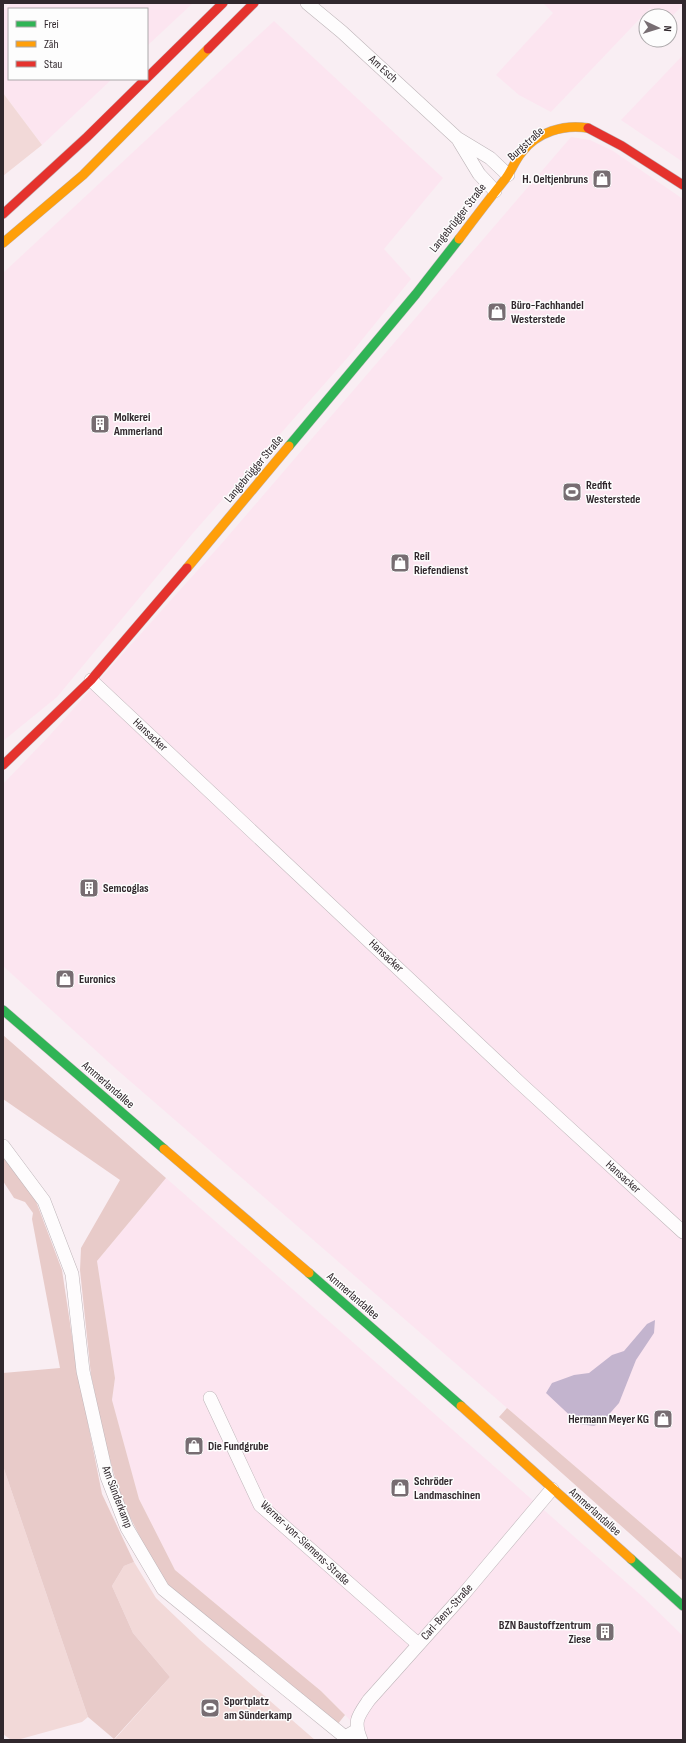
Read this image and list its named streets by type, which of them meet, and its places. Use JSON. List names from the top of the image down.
{
  "streets": {
    "main road": ["Burgstraße", "Langebrügger Straße", "Ammerlandallee"],
    "street": [
      "Am Esch",
      "Hansacker",
      "Am Sünderkamp",
      "Werner-von-Siemens-Straße",
      "Carl-Benz-Straße"
    ]
  },
  "crossings": [
    ["Am Esch", "Burgstraße"],
    ["Am Esch", "Langebrügger Straße"],
    ["Burgstraße", "Langebrügger Straße"],
    ["Langebrügger Straße", "Hansacker"],
    ["Ammerlandallee", "Carl-Benz-Straße"],
    ["Am Sünderkamp", "Carl-Benz-Straße"],
    ["Werner-von-Siemens-Straße", "Carl-Benz-Straße"]
  ],
  "places": {
    "shop": [
      "H. Oeltjenbruns",
      "Büro-Fachhandel Westerstede",
      "Reil Riefendienst",
      "Euronics",
      "Hermann Meyer KG",
      "Die Fundgrube",
      "Schröder Landmaschinen"
    ],
    "building": ["Molkerei Ammerland", "Semcoglas", "BZN Baustoffzentrum Ziese"],
    "sports": ["Redfit Westerstede", "Sportplatz am Sünderkamp"]
  },
  "legend": ["Frei", "Zäh", "Stau"],
  "north": "right"
}
